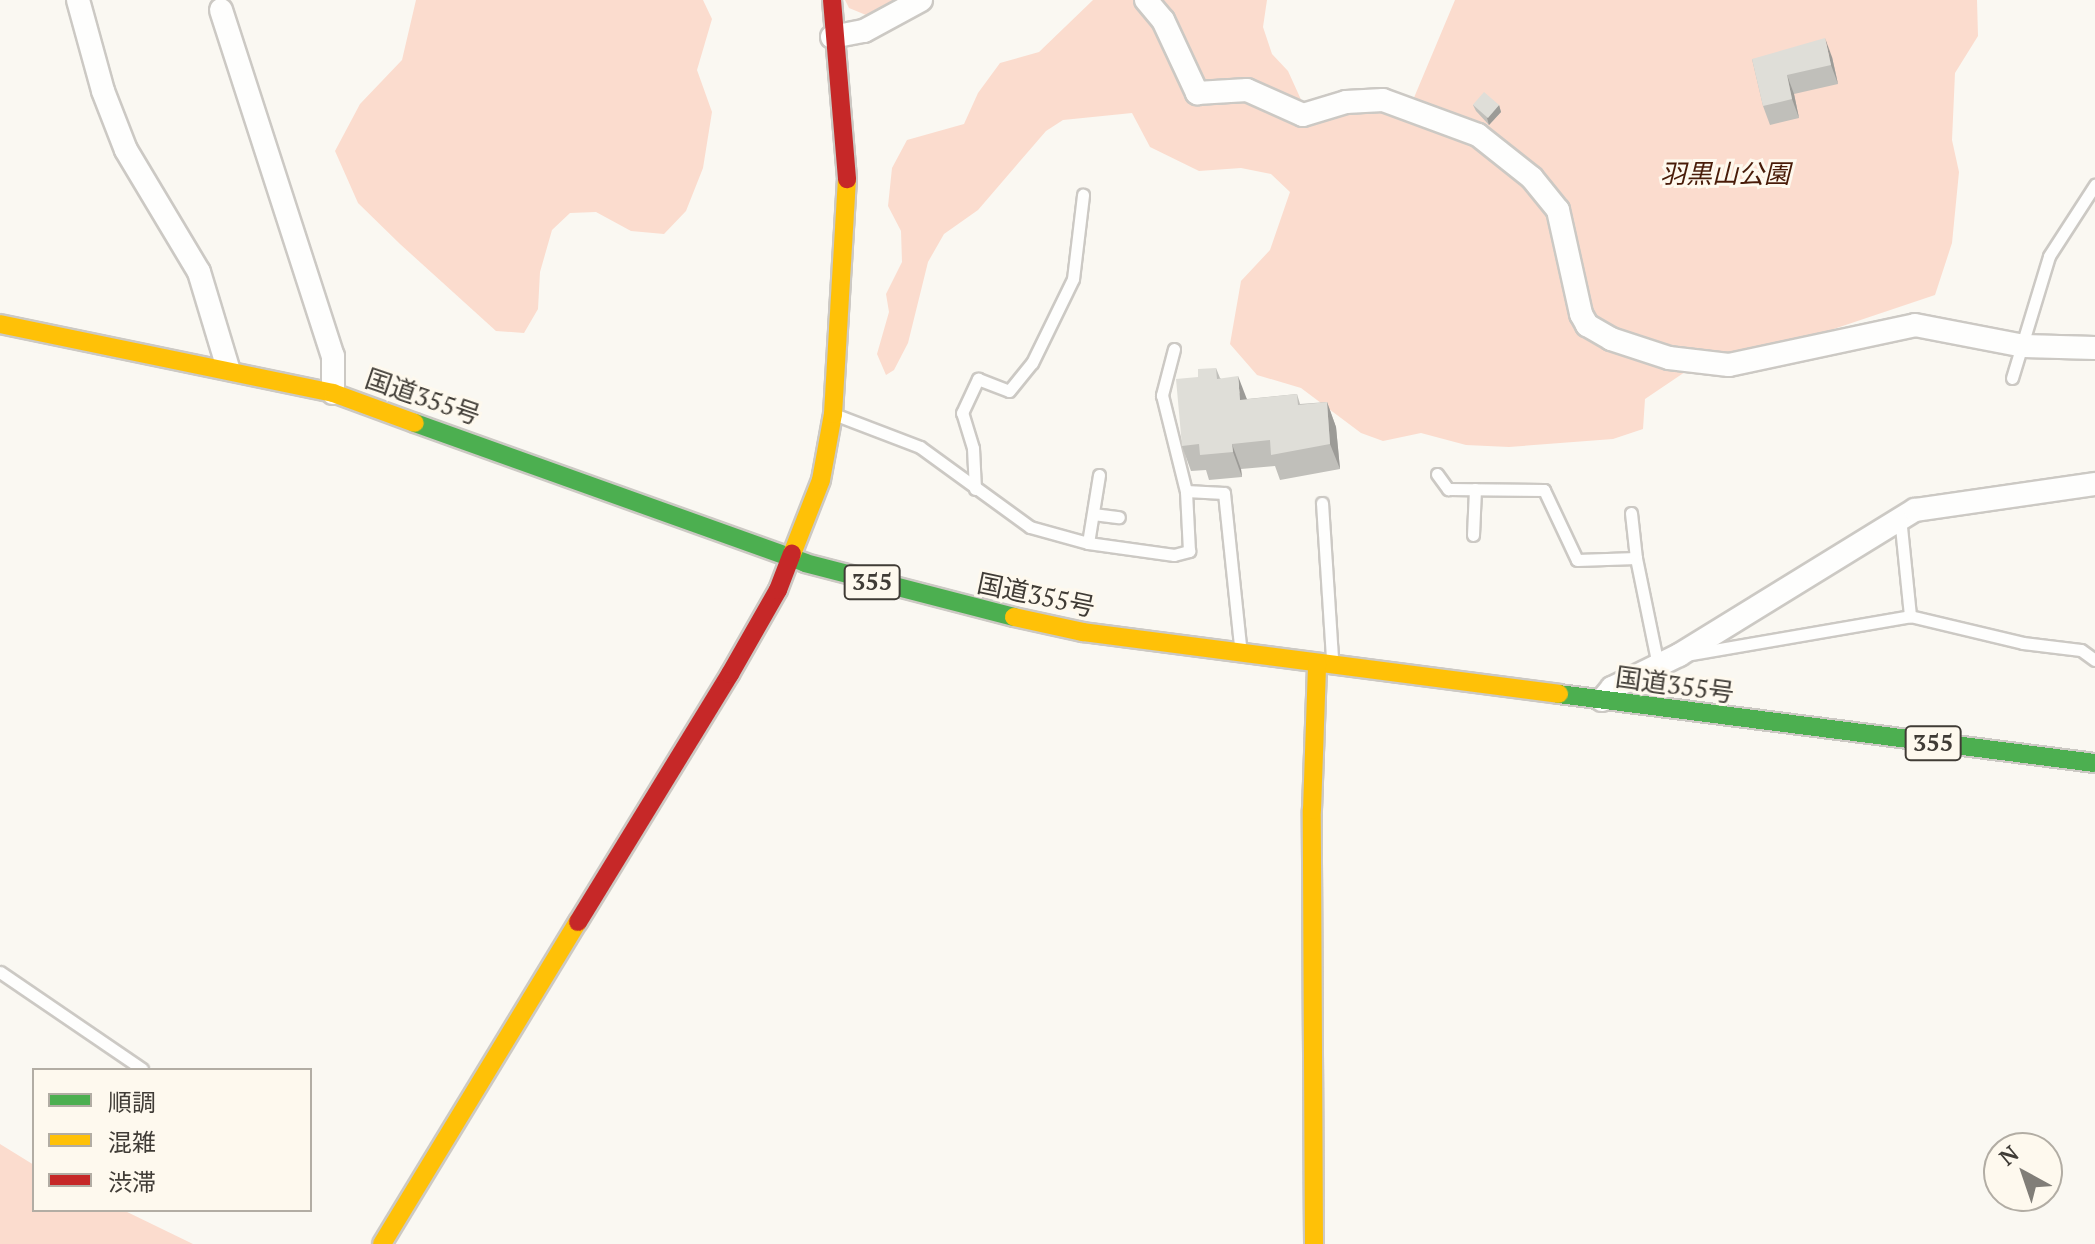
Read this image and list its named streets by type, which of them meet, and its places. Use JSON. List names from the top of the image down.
{
  "streets": {
    "main road": ["国道355号", "355"]
  },
  "parks": ["羽黒山公園"],
  "legend": ["順調", "混雑", "渋滞"],
  "north": "top left"
}
